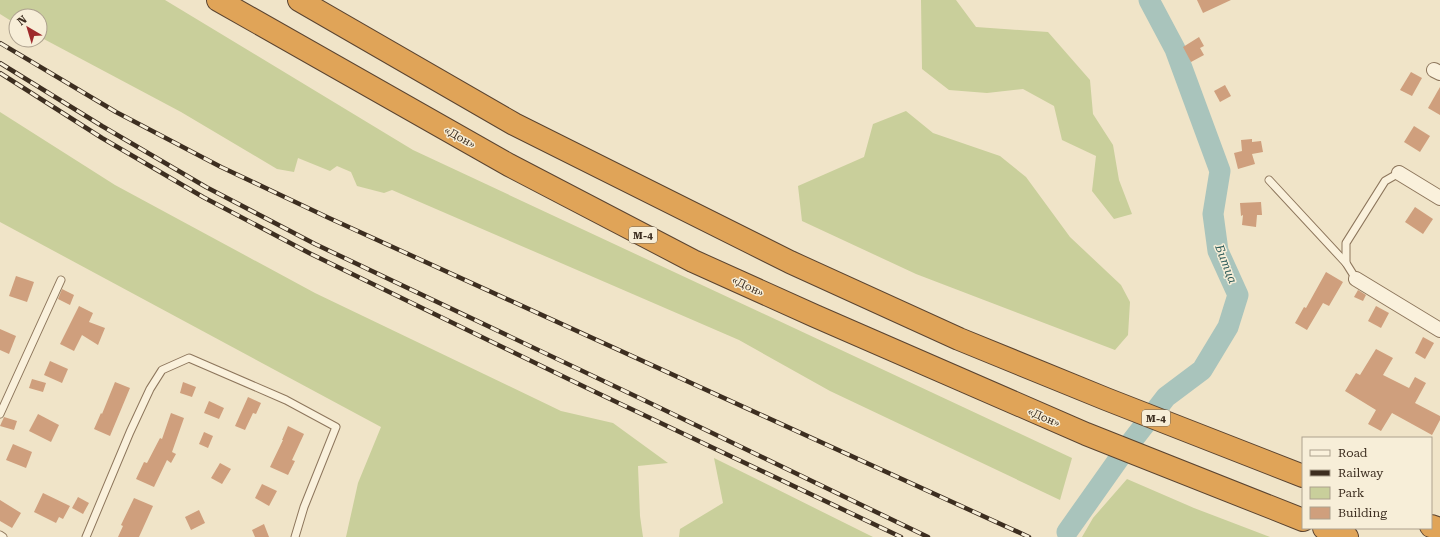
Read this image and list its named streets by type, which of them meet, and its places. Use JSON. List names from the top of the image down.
{
  "streets": {
    "highway": ["«Дон»", "М-4"]
  },
  "water": ["Битца"],
  "legend": [
    "Road",
    "Railway",
    "Park",
    "Building"
  ],
  "north": "top left"
}
